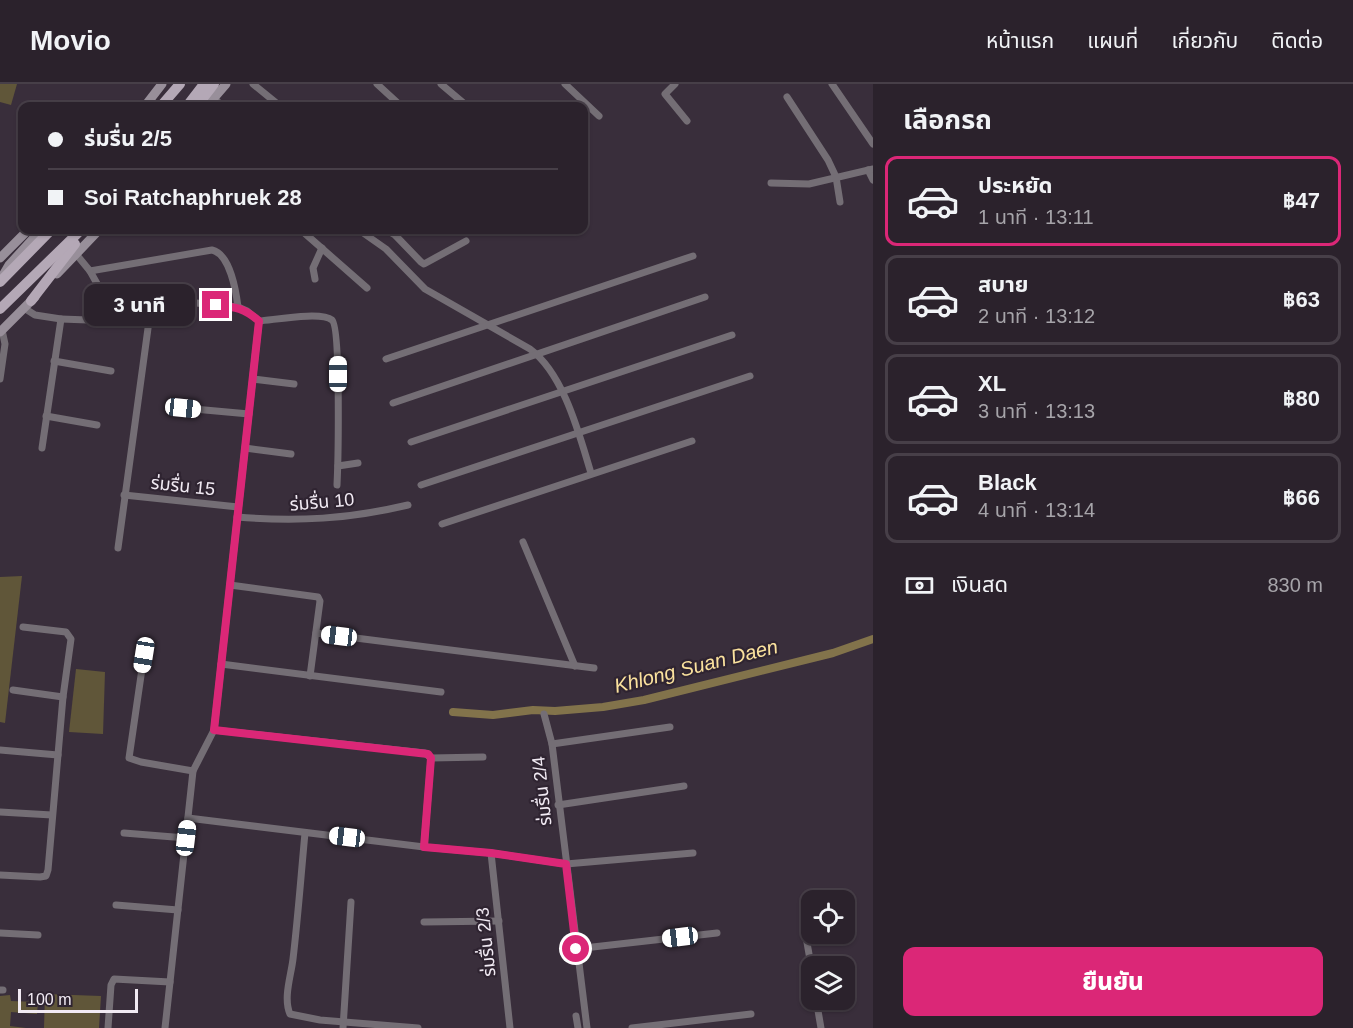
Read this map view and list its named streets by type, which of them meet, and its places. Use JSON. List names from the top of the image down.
{
  "streets": {
    "street": [
      "ร่มรื่น 15",
      "ร่มรื่น 10",
      "ร่มรื่น 2/4",
      "ร่มรื่น 2/3"
    ]
  },
  "water": ["Khlong Suan Daen"],
  "scale_bar": "100 m",
  "page": {
    "header": "Movio",
    "nav": [
      "หน้าแรก",
      "แผนที่",
      "เกี่ยวกับ",
      "ติดต่อ"
    ],
    "heading": "เลือกรถ",
    "banner": ["ร่มรื่น 2/5", "Soi Ratchaphruek 28"],
    "list": [
      {
        "name": "ประหยัด",
        "note": "1 นาที · 13:11",
        "value": "฿47"
      },
      {
        "name": "สบาย",
        "note": "2 นาที · 13:12",
        "value": "฿63"
      },
      {
        "name": "XL",
        "note": "3 นาที · 13:13",
        "value": "฿80"
      },
      {
        "name": "Black",
        "note": "4 นาที · 13:14",
        "value": "฿66"
      }
    ],
    "bubble": "3 นาที",
    "pay": ["เงินสด", "830 m"],
    "buttons": "ยืนยัน",
    "scale": "100 m"
  }
}
